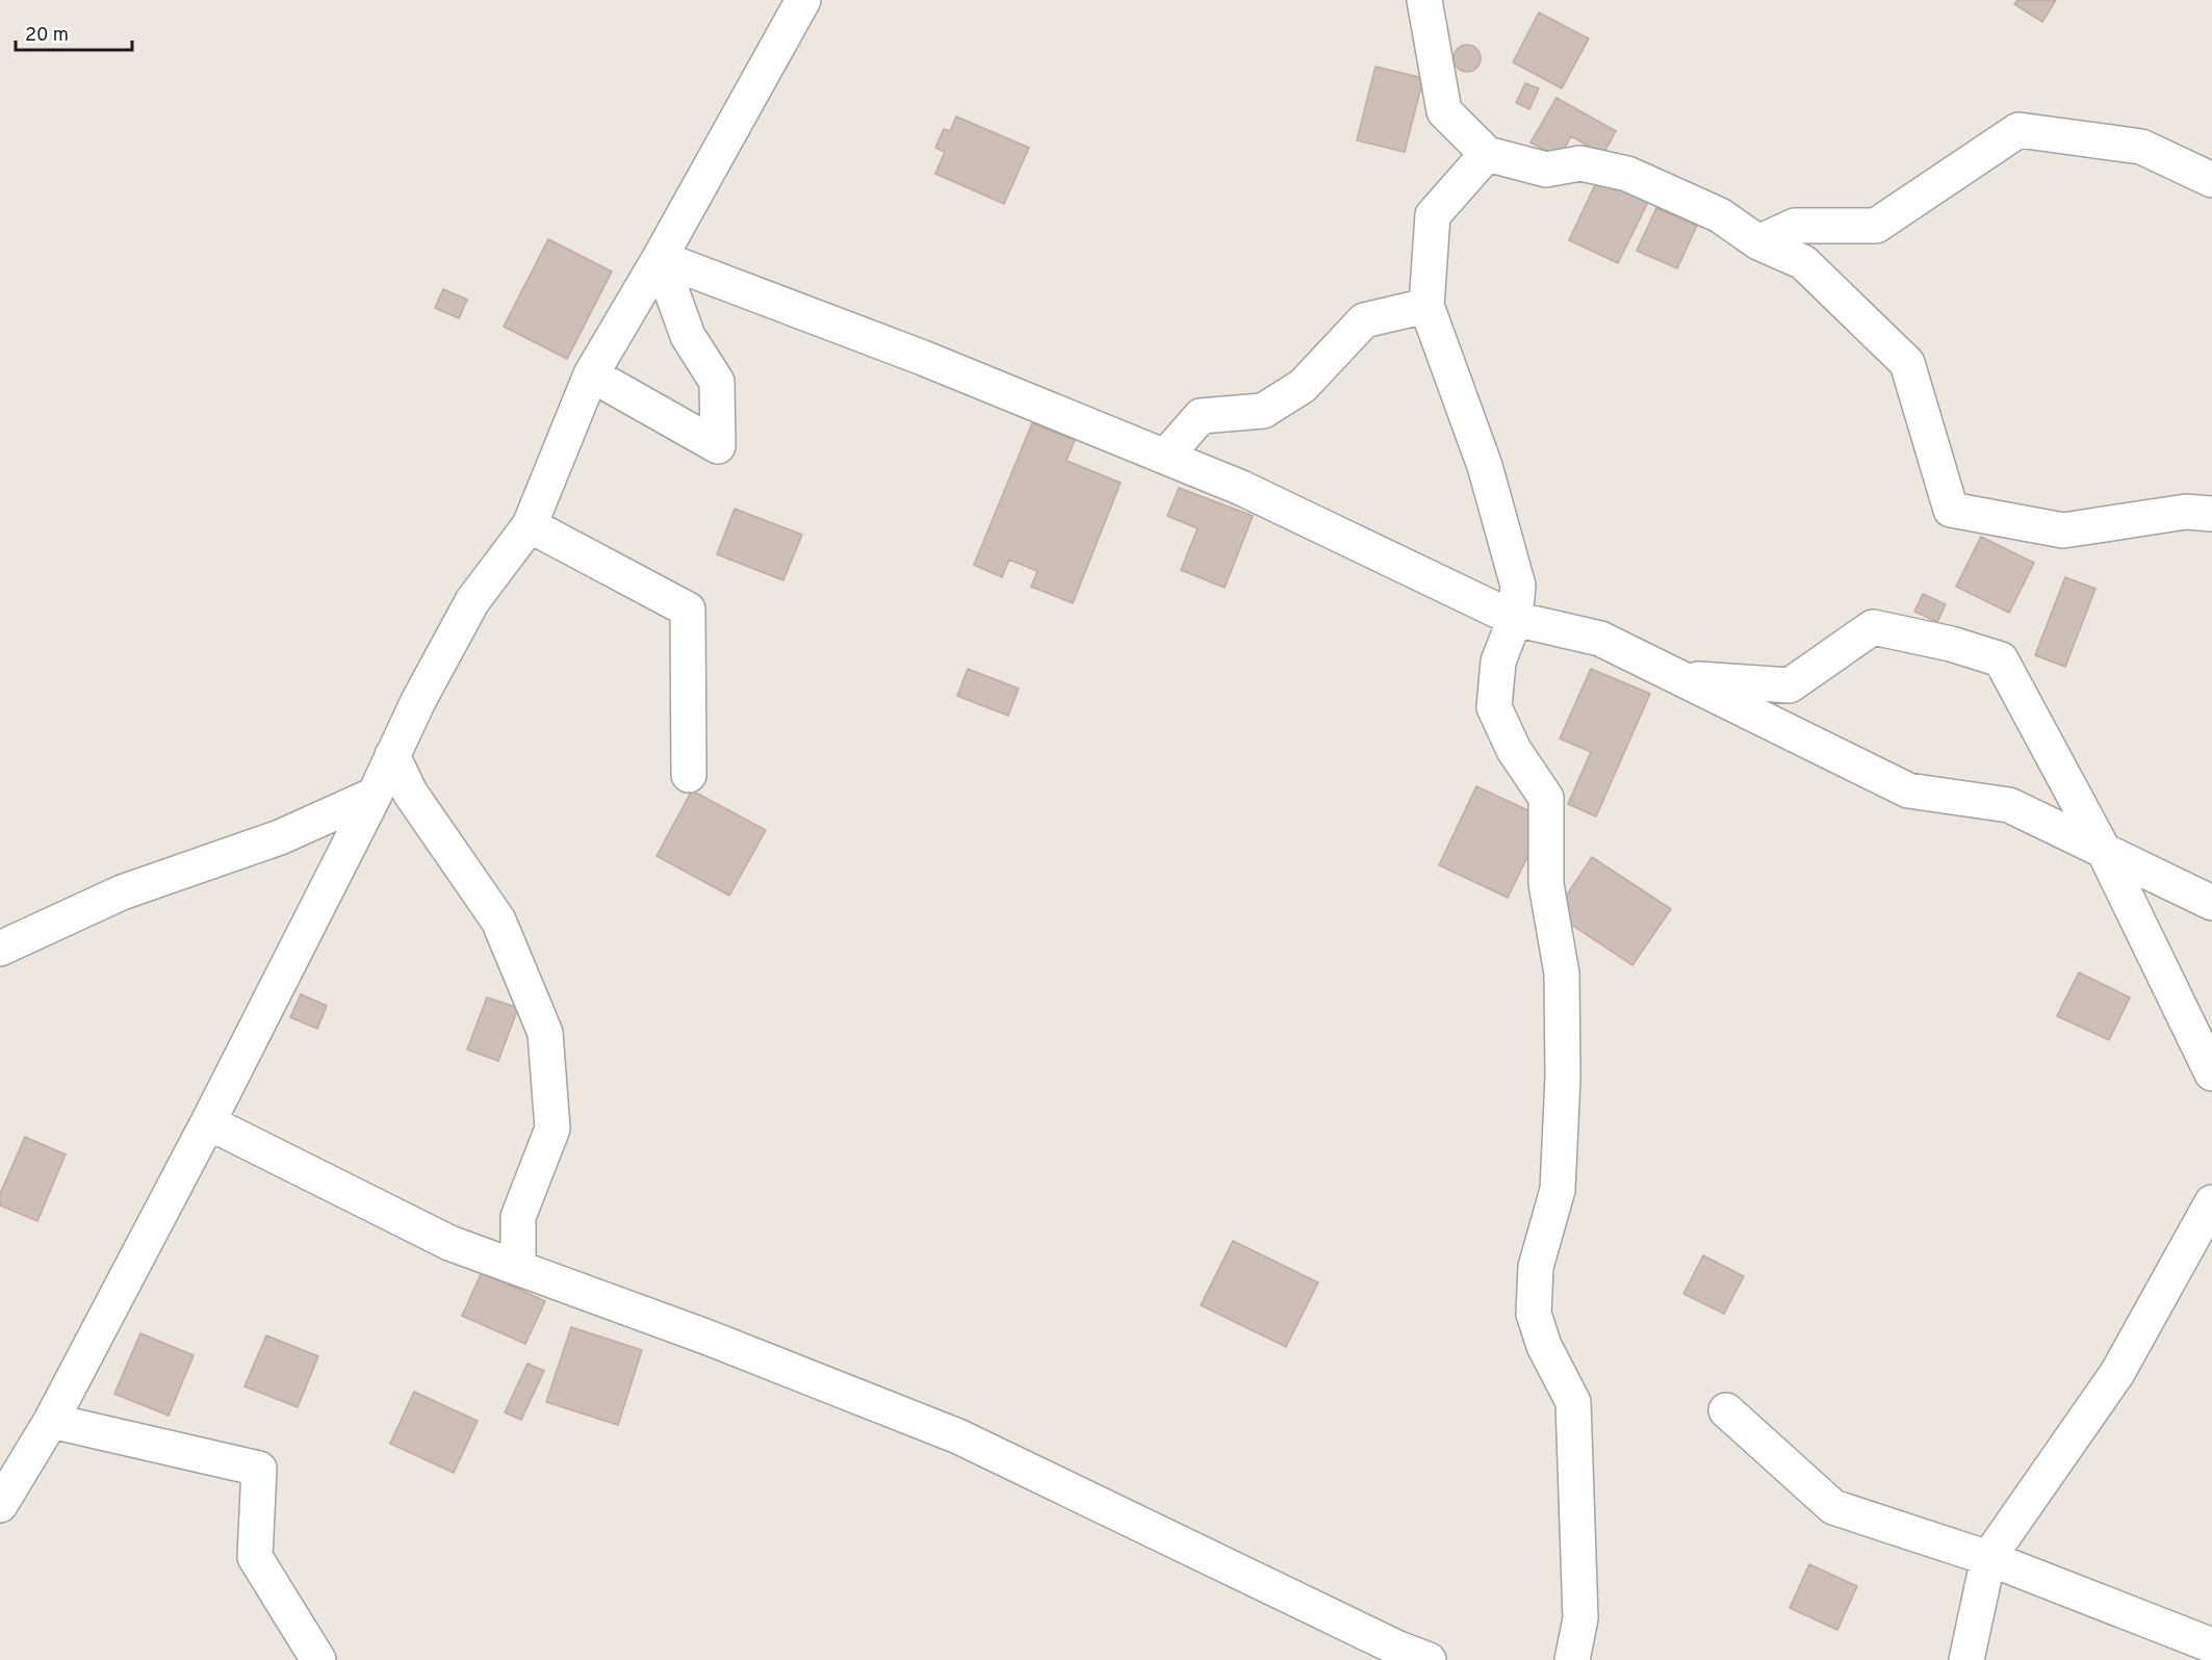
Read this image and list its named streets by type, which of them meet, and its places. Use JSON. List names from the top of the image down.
{
  "scale_bar": "20 m"
}
